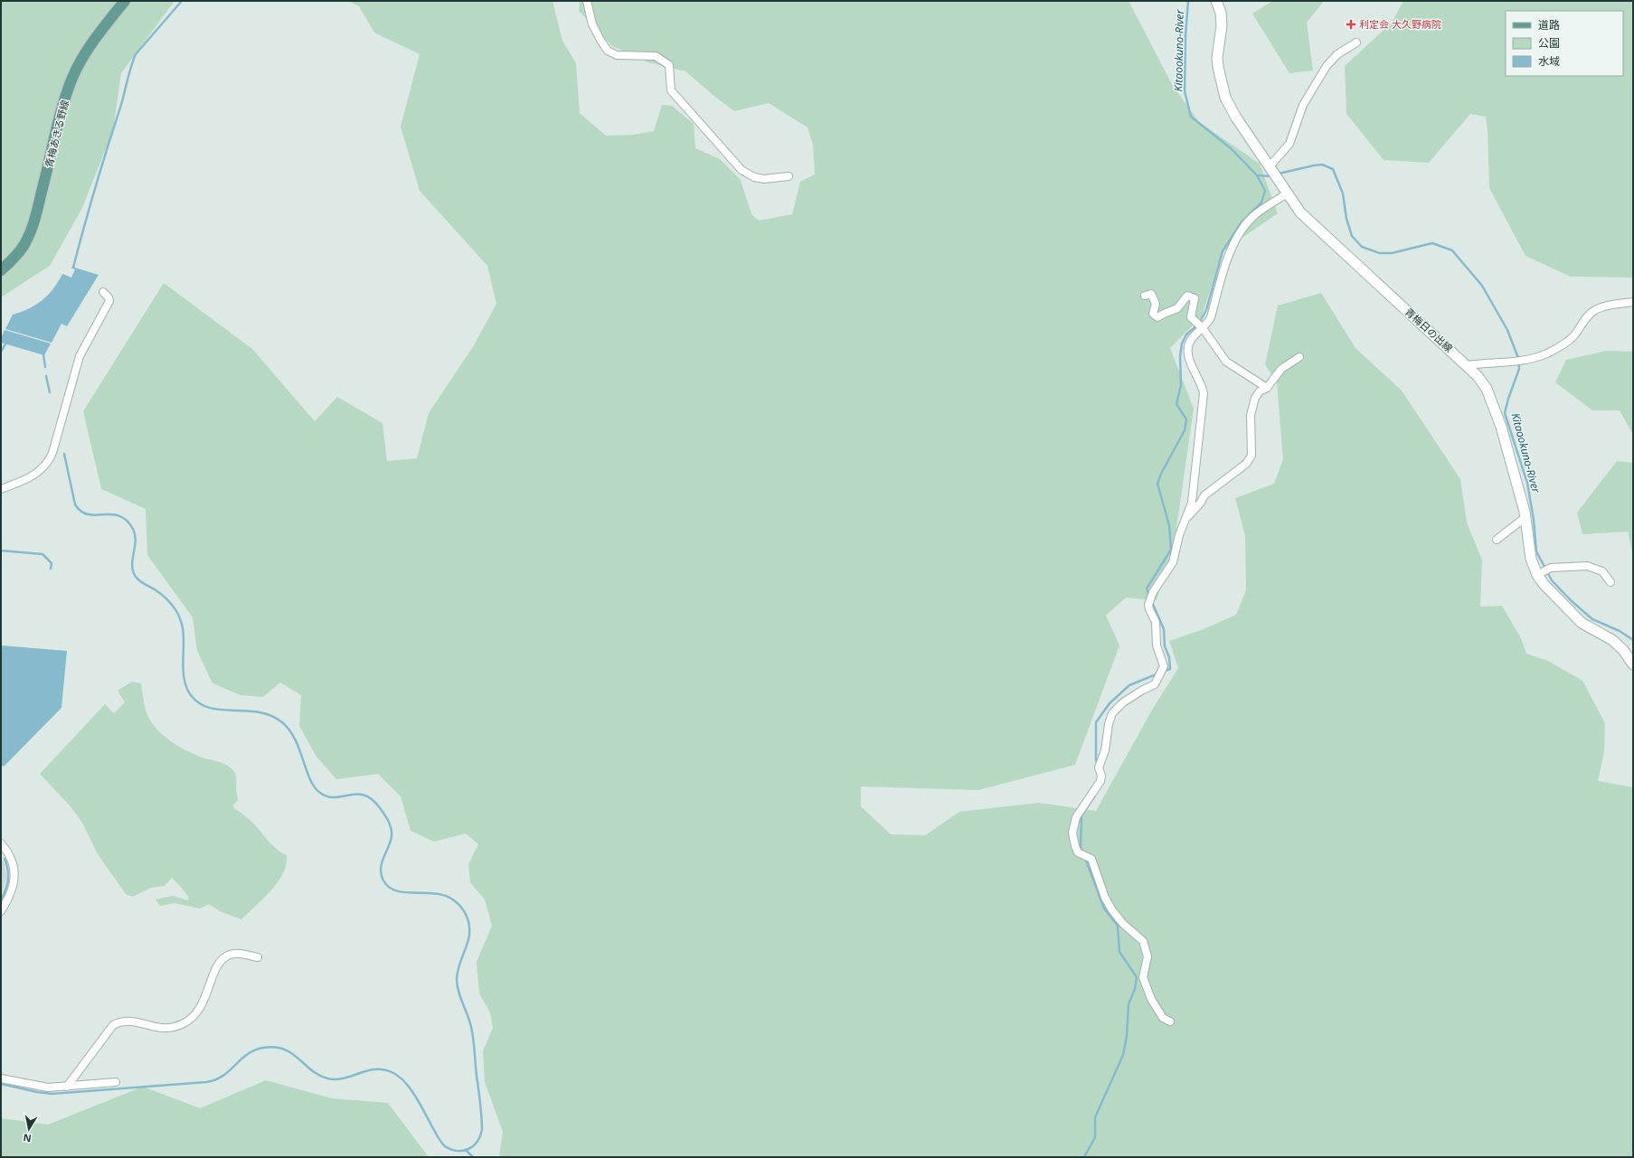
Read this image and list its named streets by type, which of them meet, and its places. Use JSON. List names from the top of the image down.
{
  "streets": {
    "main road": ["青梅あきる野線", "青梅日の出線"]
  },
  "water": ["Kitaookuno-River"],
  "places": {
    "health": ["利定会 大久野病院"]
  },
  "legend": ["道路", "公園", "水域"],
  "north": "bottom"
}
